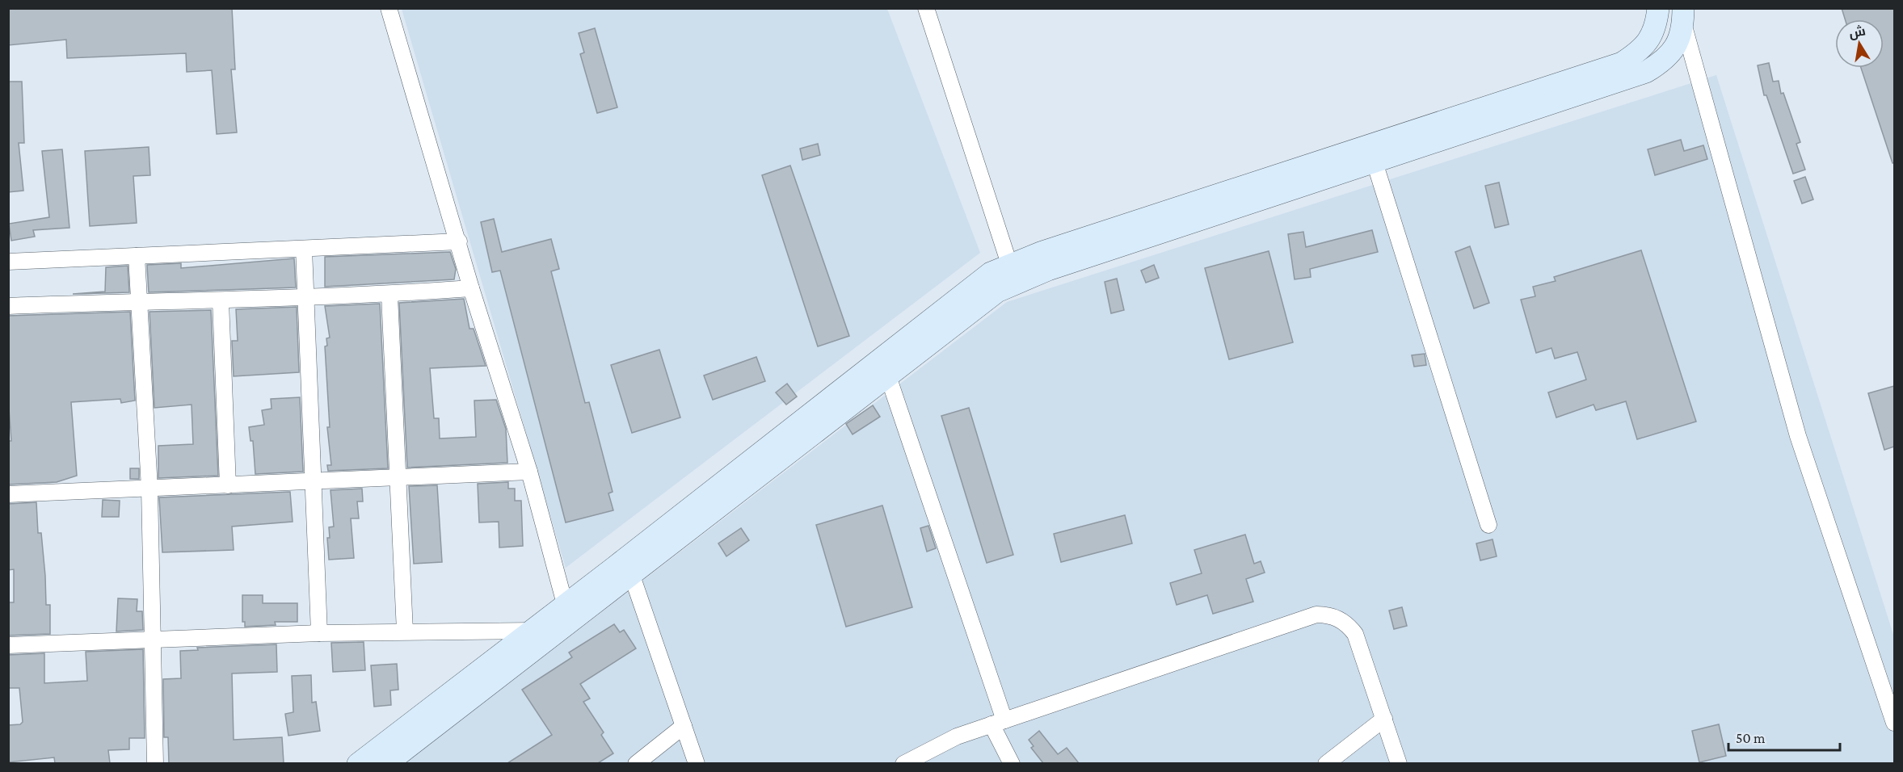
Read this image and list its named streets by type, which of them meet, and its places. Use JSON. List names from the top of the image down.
{
  "scale_bar": "50 m",
  "north": "top"
}
